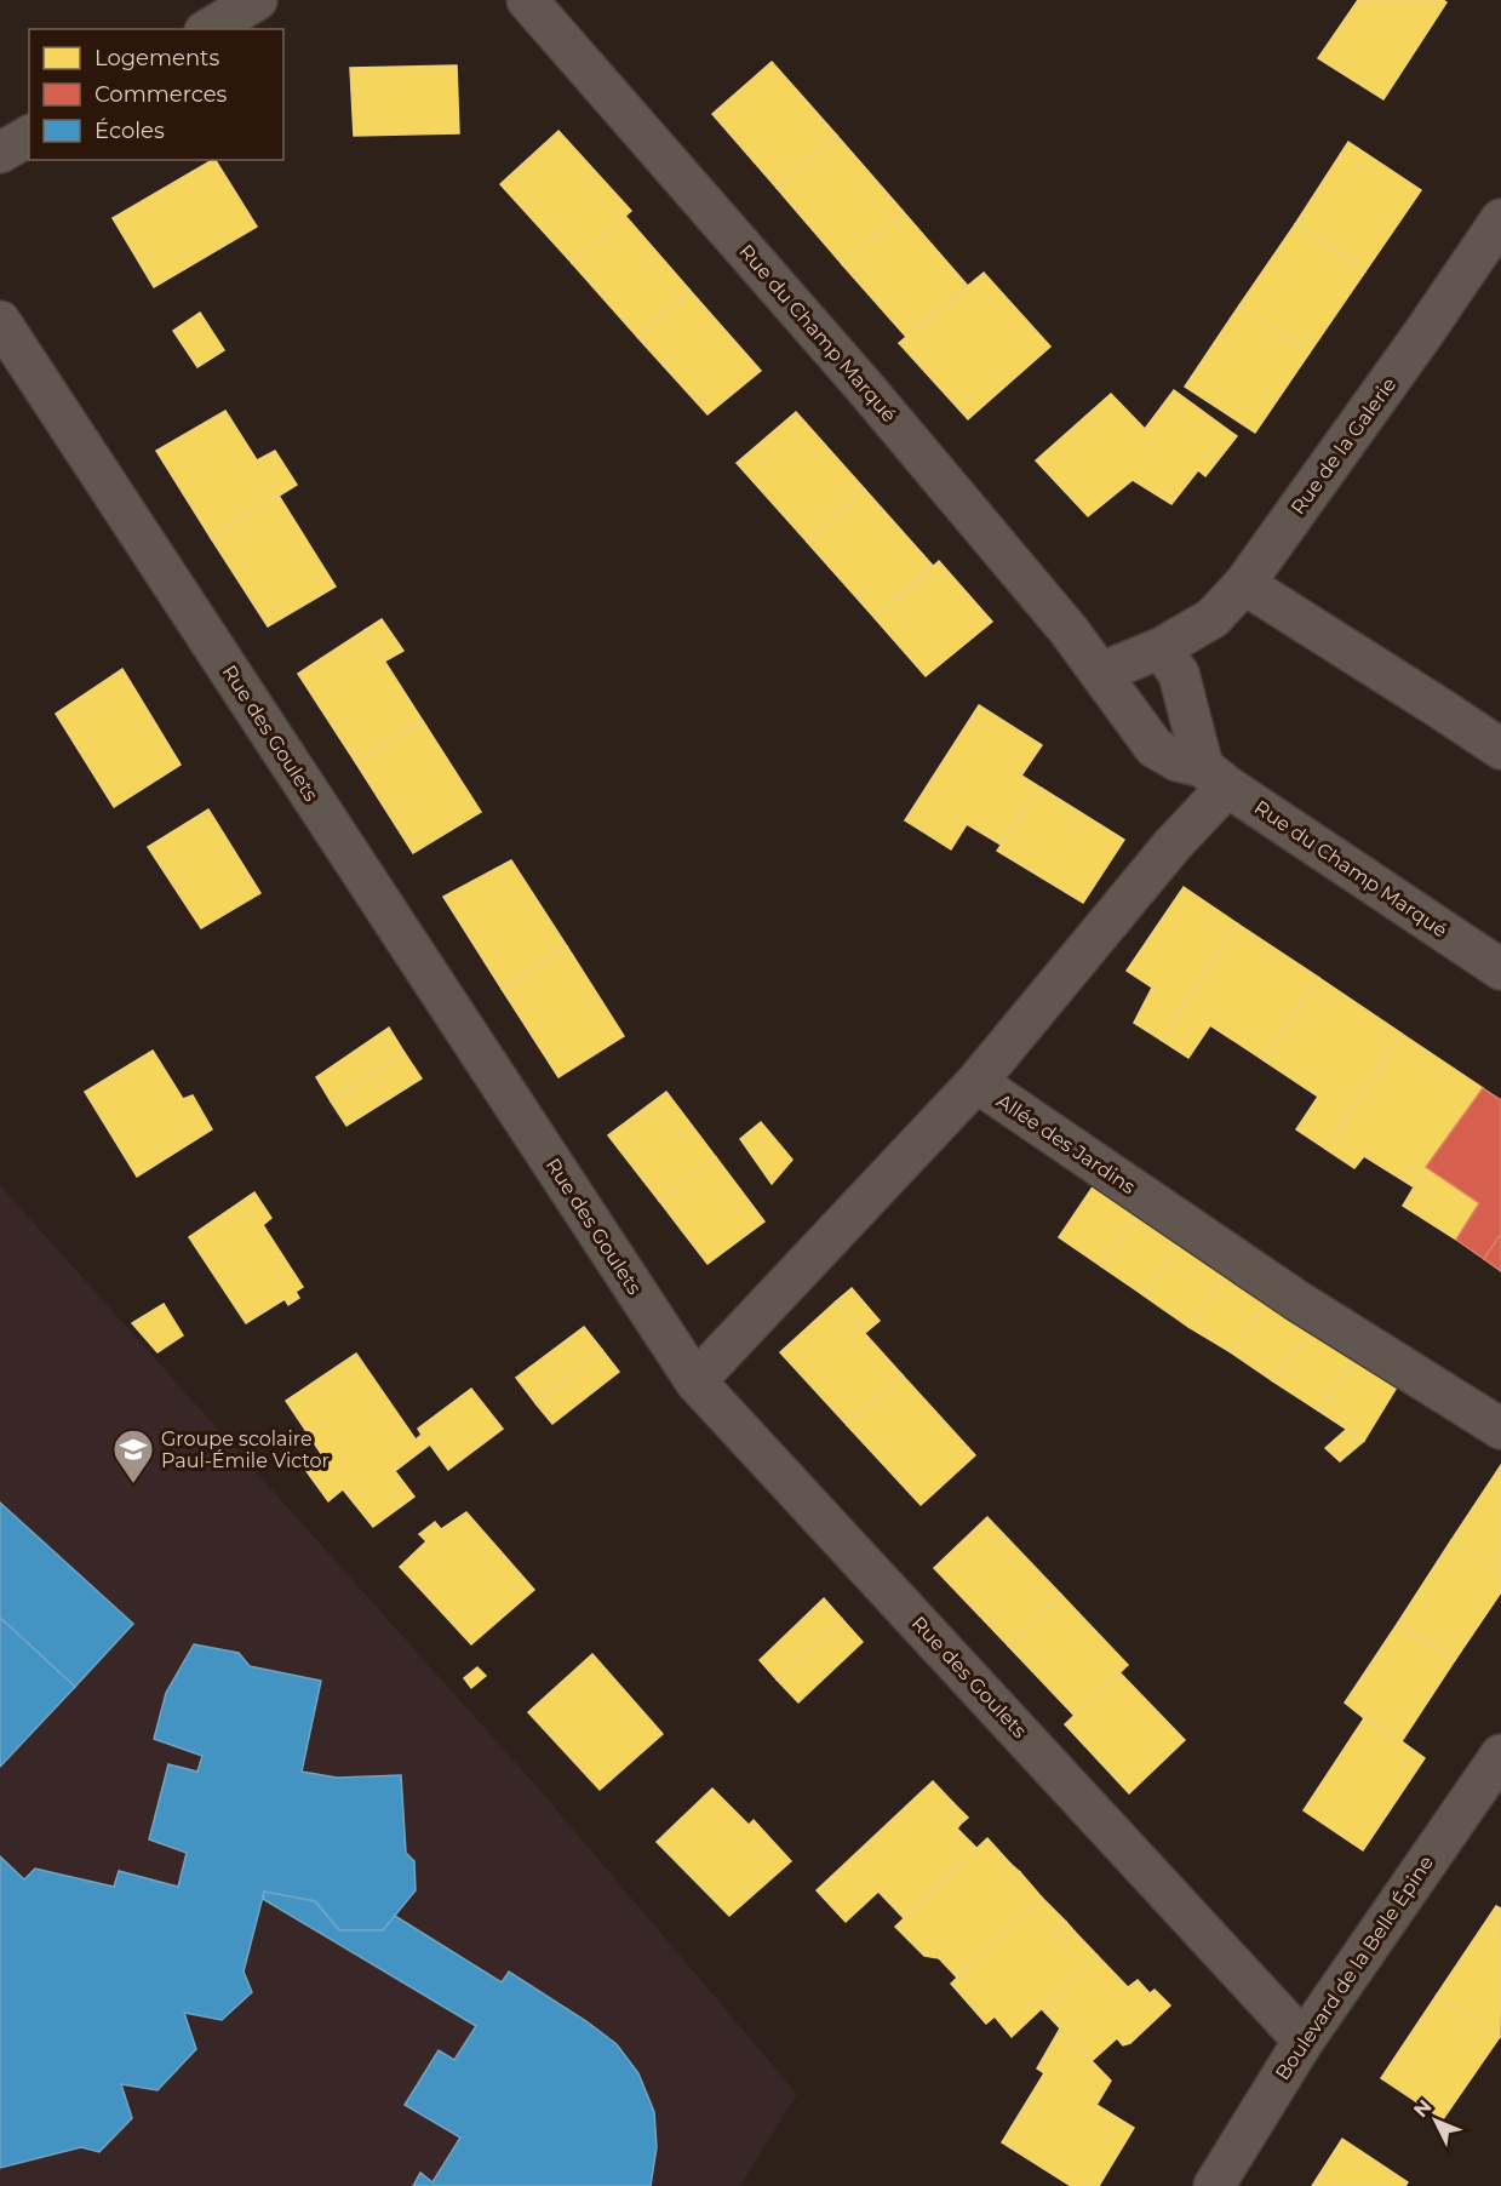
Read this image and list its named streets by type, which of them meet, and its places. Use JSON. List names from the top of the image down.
{
  "streets": {
    "street": [
      "Rue du Champ Marqué",
      "Rue de la Galerie",
      "Rue des Goulets",
      "Allée des Jardins",
      "Boulevard de la Belle Épine"
    ]
  },
  "crossings": [
    ["Rue des Goulets", "Allée des Jardins"],
    ["Rue des Goulets", "Boulevard de la Belle Épine"]
  ],
  "places": {
    "school or university": ["Groupe scolaire Paul-Émile Victor"]
  },
  "legend": ["Logements", "Commerces", "Écoles"],
  "north": "top left"
}
